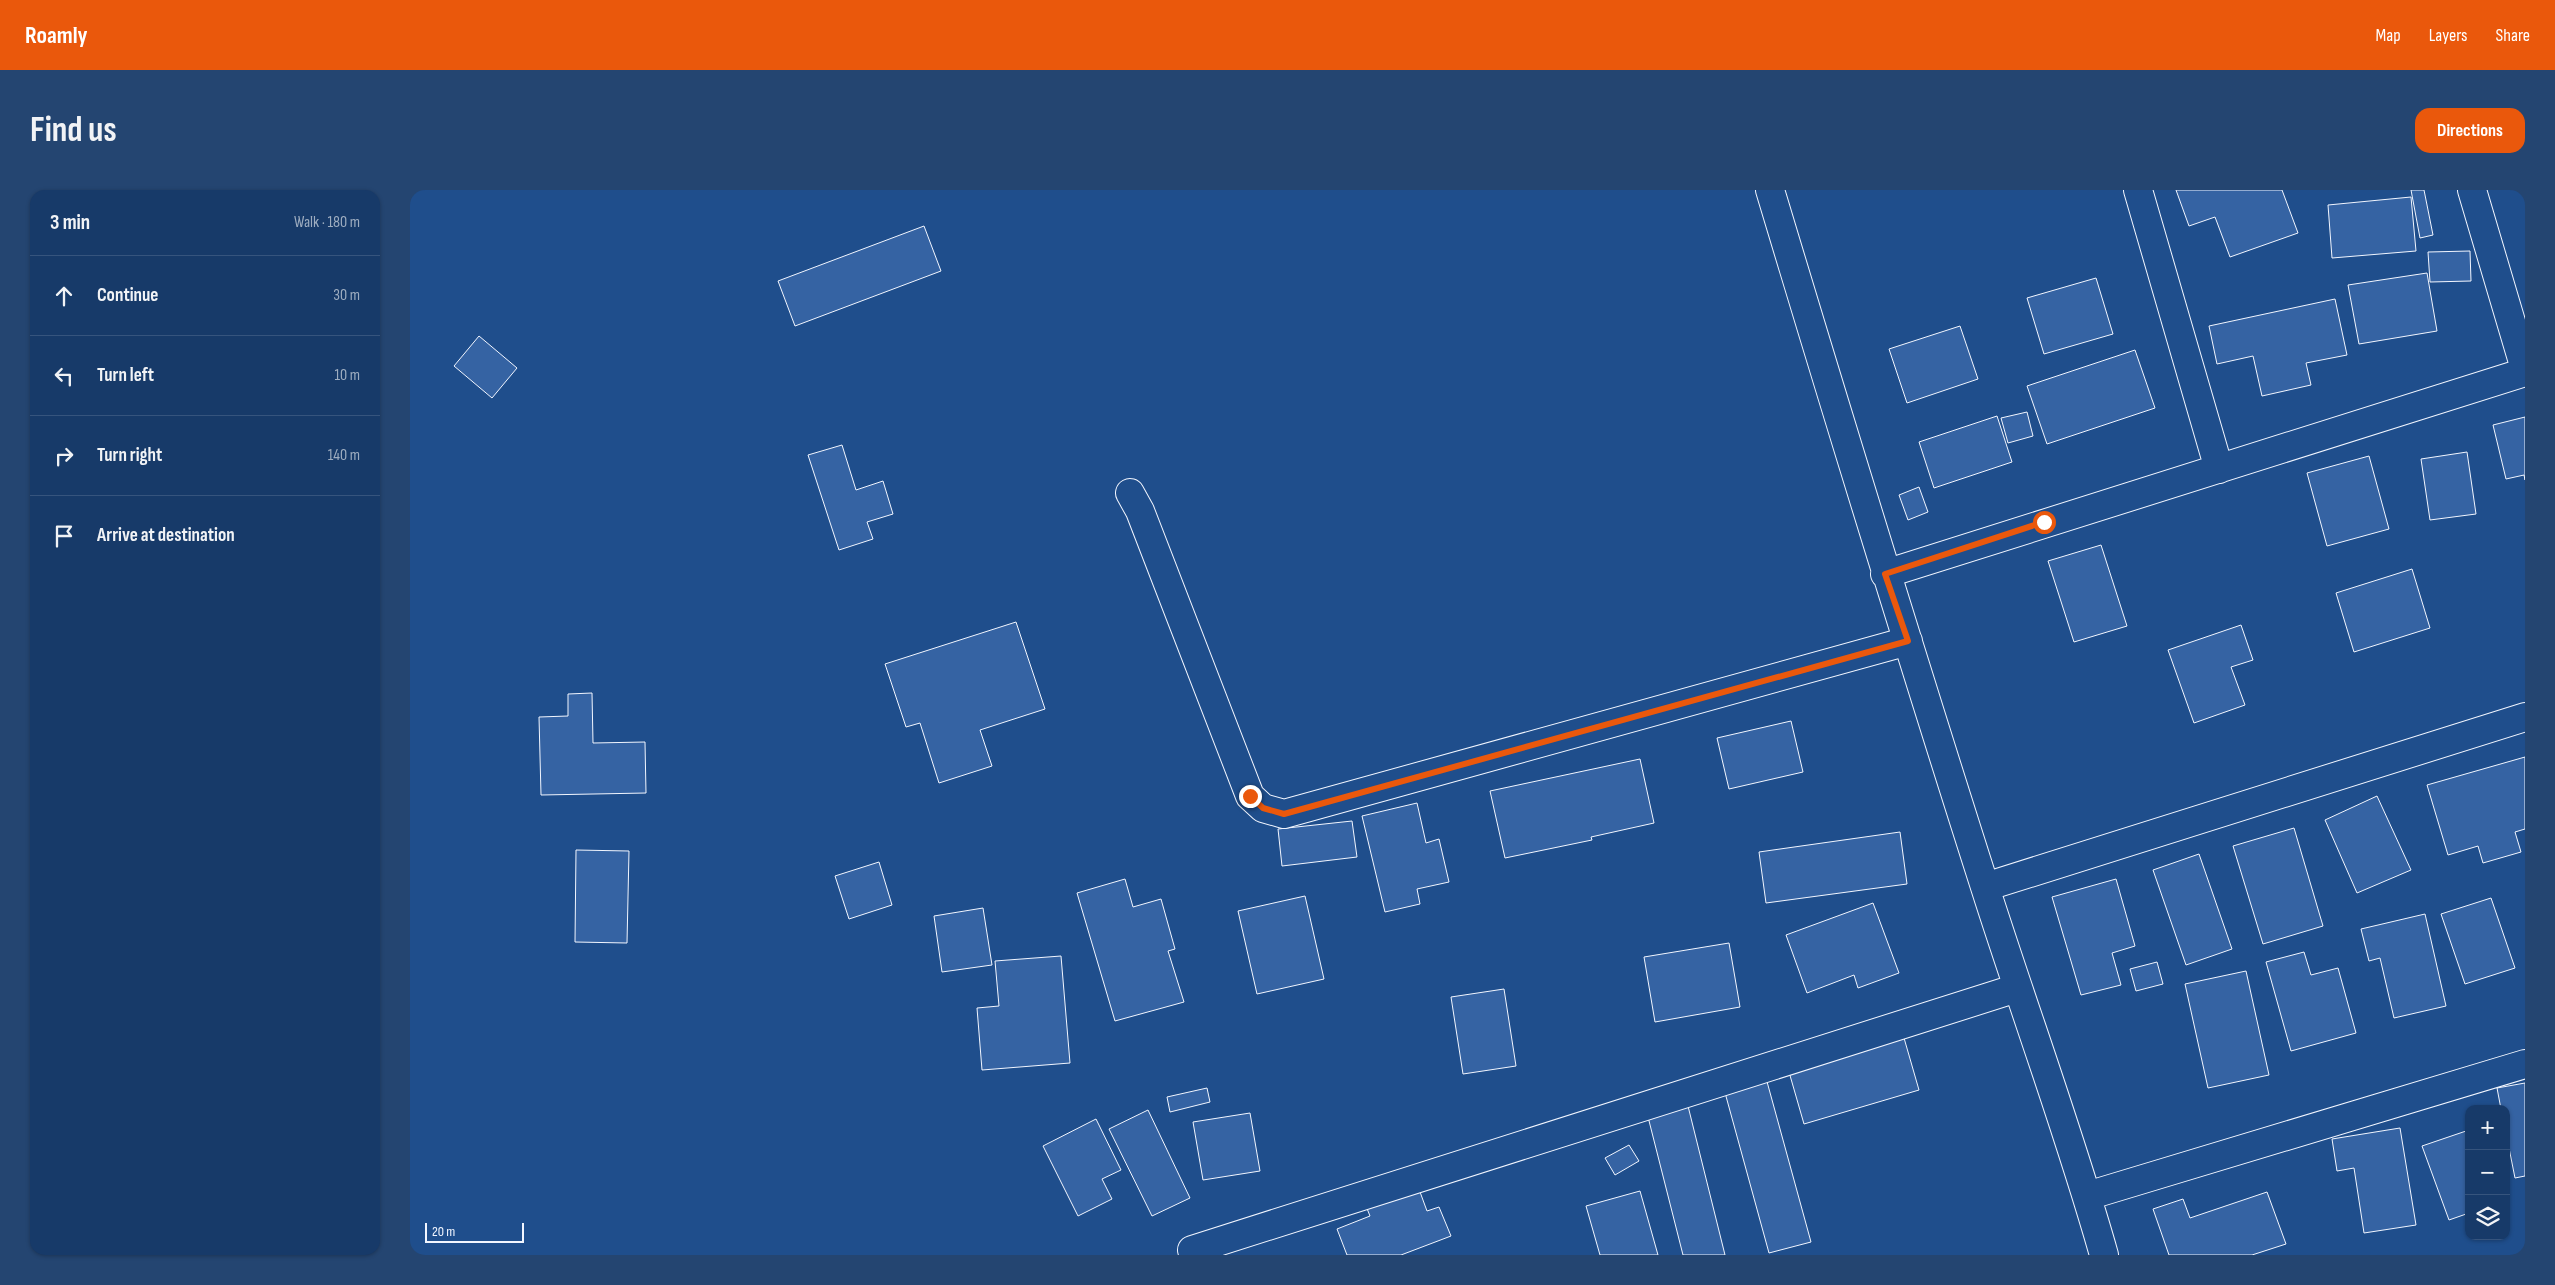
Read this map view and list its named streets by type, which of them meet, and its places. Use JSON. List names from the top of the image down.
{
  "scale_bar": "20 m",
  "page": {
    "header": "Roamly",
    "nav": ["Map", "Layers", "Share"],
    "buttons": "Directions",
    "title": "Find us",
    "heading": ["3 min", "Walk · 180 m"],
    "list": [
      ["Continue", "30 m"],
      ["Turn left", "10 m"],
      ["Turn right", "140 m"],
      "Arrive at destination"
    ],
    "map_buttons": ["+", "−"],
    "scale": "20 m"
  }
}
